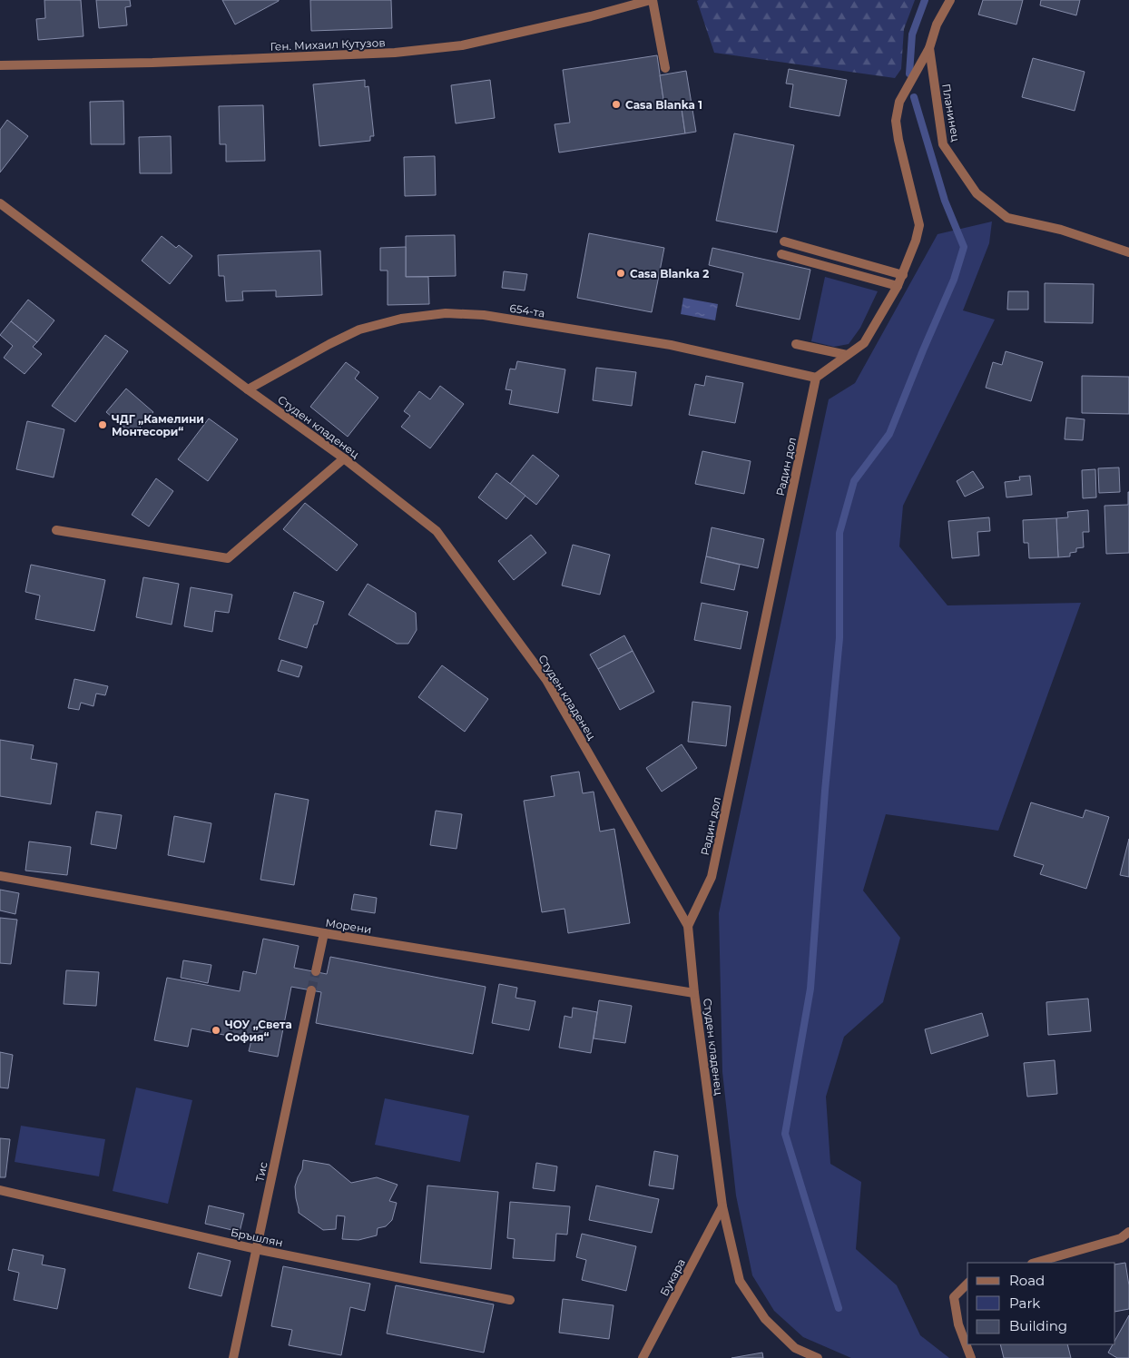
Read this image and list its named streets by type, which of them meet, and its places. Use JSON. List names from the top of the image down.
{
  "streets": {
    "street": [
      "Ген. Михаил Кутузов",
      "Планинец",
      "654-та",
      "Студен кладенец",
      "Радин дол",
      "Морени",
      "Тис",
      "Бръшлян",
      "Букара"
    ]
  },
  "crossings": [
    ["654-та", "Студен кладенец"],
    ["654-та", "Радин дол"],
    ["Студен кладенец", "Радин дол"],
    ["Студен кладенец", "Морени"],
    ["Студен кладенец", "Букара"],
    ["Тис", "Бръшлян"]
  ],
  "places": [
    "Casa Blanka 1",
    "Casa Blanka 2",
    "ЧДГ „Камелини Монтесори“",
    "ЧОУ „Света София“"
  ],
  "legend": ["Road", "Park", "Building"]
}
